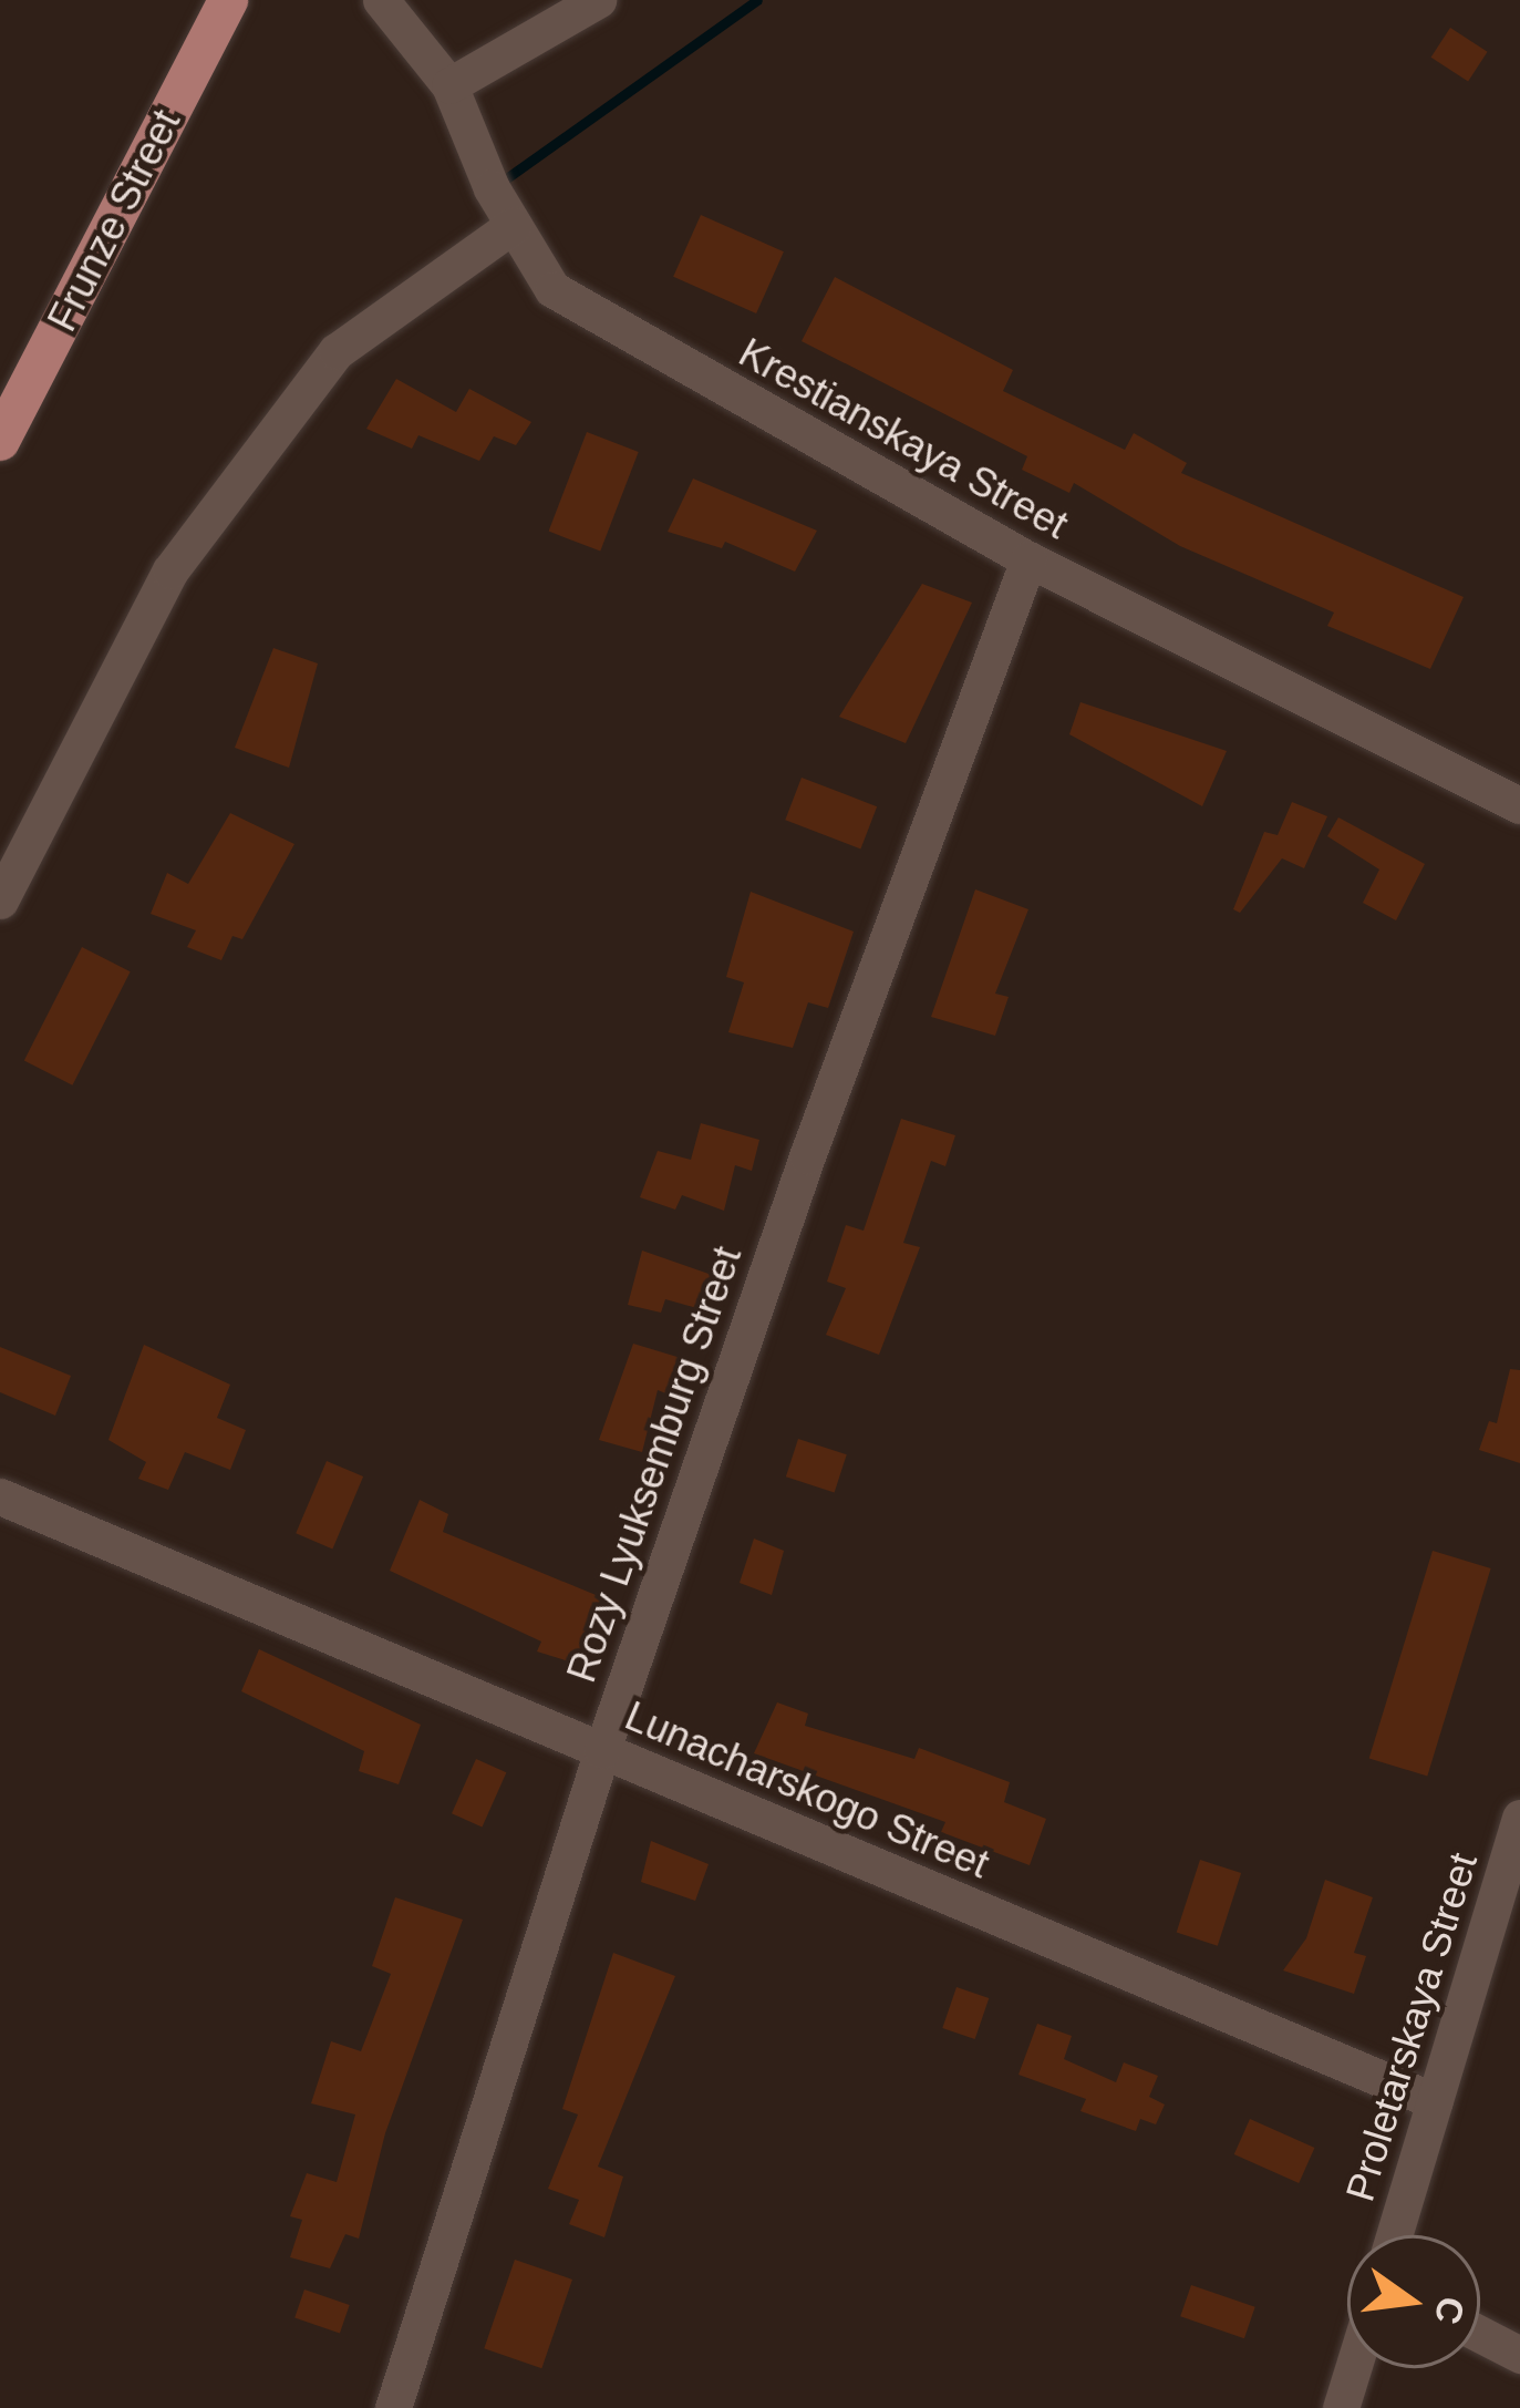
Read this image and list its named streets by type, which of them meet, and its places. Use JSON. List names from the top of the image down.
{
  "streets": {
    "main road": ["Frunze Street"],
    "street": [
      "Krestianskaya Street",
      "Rozy Lyuksemburg Street",
      "Lunacharskogo Street",
      "Proletarskaya Street"
    ]
  },
  "crossings": [
    ["Krestianskaya Street", "Rozy Lyuksemburg Street"],
    ["Rozy Lyuksemburg Street", "Lunacharskogo Street"],
    ["Lunacharskogo Street", "Proletarskaya Street"]
  ],
  "north": "right"
}
